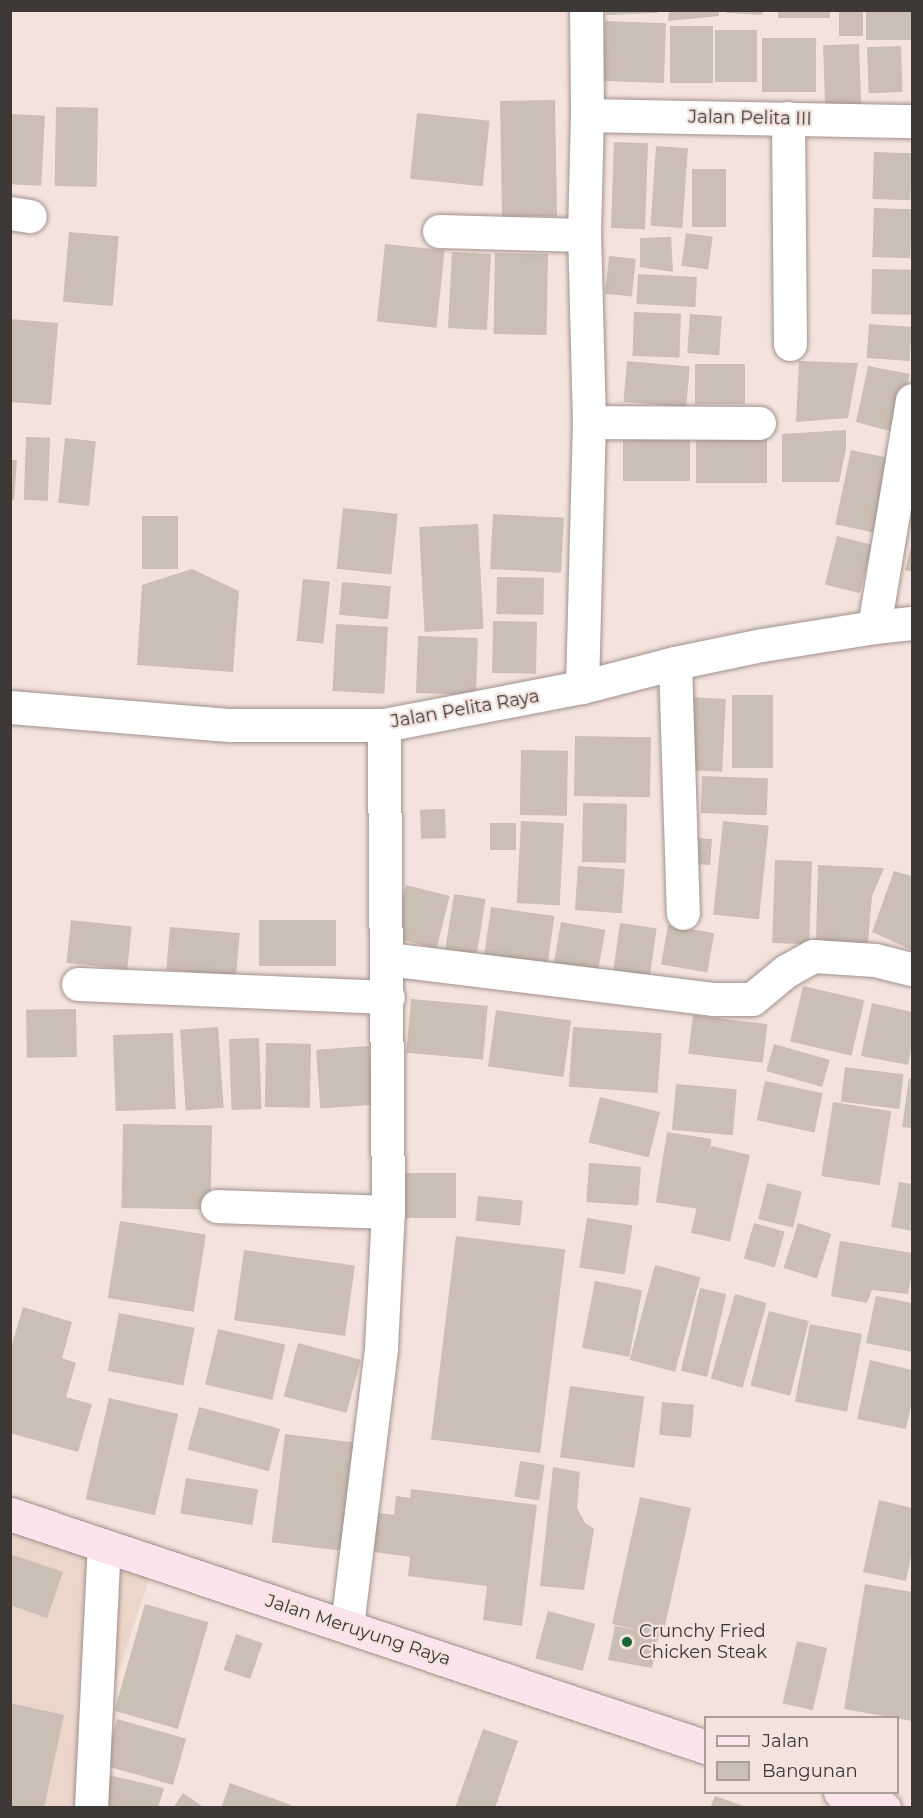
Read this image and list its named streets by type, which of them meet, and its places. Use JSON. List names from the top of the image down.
{
  "streets": {
    "main road": ["Jalan Meruyung Raya"],
    "street": ["Jalan Pelita III", "Jalan Pelita Raya"]
  },
  "places": ["Crunchy Fried Chicken Steak"],
  "legend": ["Jalan", "Bangunan"]
}
